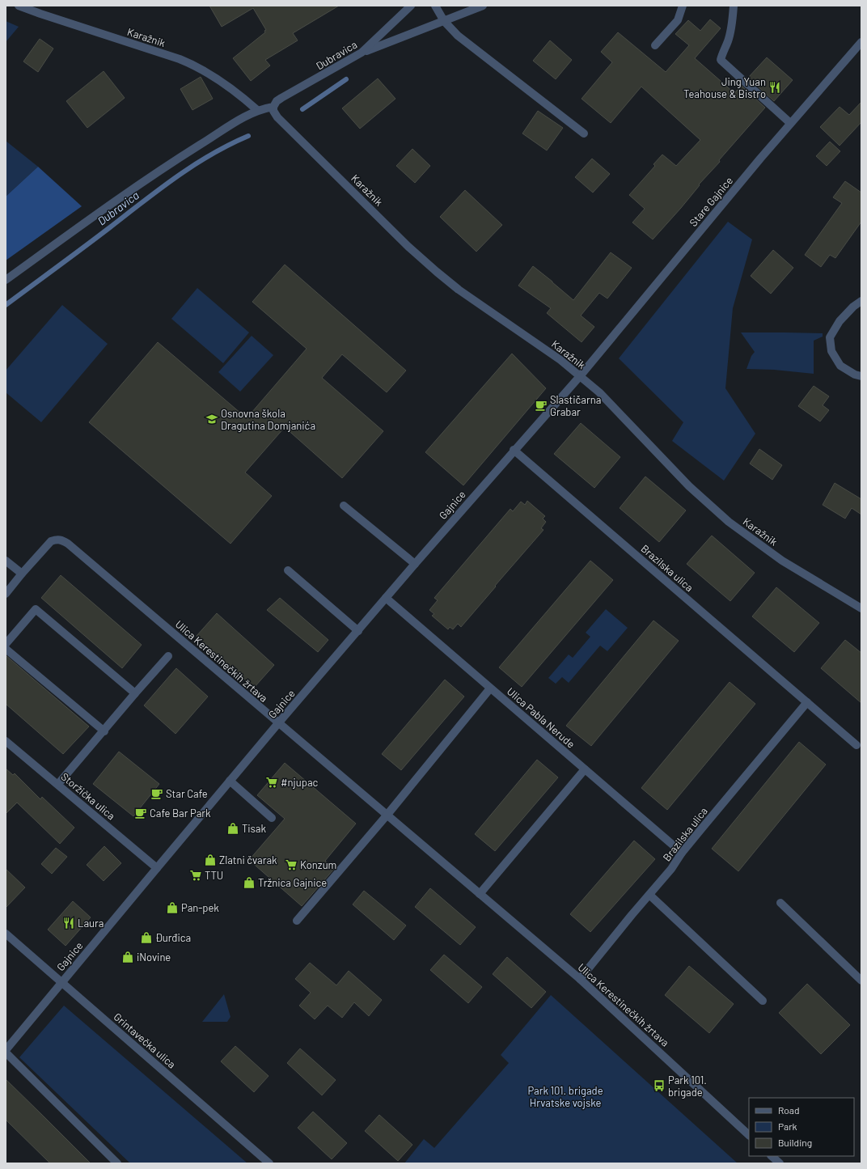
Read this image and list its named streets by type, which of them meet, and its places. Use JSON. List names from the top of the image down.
{
  "streets": {
    "street": [
      "Karažnik",
      "Dubravica",
      "Stare Gajnice",
      "Gajnice",
      "Brazilska ulica",
      "Ulica Kerestinečkih žrtava",
      "Ulica Pabla Nerude",
      "Storžička ulica",
      "Grintavečka ulica"
    ]
  },
  "crossings": [
    ["Karažnik", "Dubravica"],
    ["Karažnik", "Stare Gajnice"],
    ["Karažnik", "Gajnice"],
    ["Stare Gajnice", "Gajnice"],
    ["Gajnice", "Brazilska ulica"],
    ["Gajnice", "Ulica Kerestinečkih žrtava"],
    ["Gajnice", "Ulica Pabla Nerude"],
    ["Gajnice", "Storžička ulica"],
    ["Gajnice", "Grintavečka ulica"],
    ["Brazilska ulica", "Ulica Kerestinečkih žrtava"],
    ["Brazilska ulica", "Ulica Pabla Nerude"]
  ],
  "water": ["Dubravica"],
  "parks": ["Park 101. brigade Hrvatske vojske"],
  "places": {
    "restaurant": ["Jing Yuan Teahouse & Bistro", "Laura"],
    "cafe": ["Slastičarna Grabar", "Star Cafe", "Cafe Bar Park"],
    "school or university": ["Osnovna škola Dragutina Domjanića"],
    "supermarket": ["#njupac", "Konzum", "TTU"],
    "shop": [
      "Tisak",
      "Zlatni čvarak",
      "Tržnica Gajnice",
      "Pan-pek",
      "Đurđica",
      "iNovine"
    ],
    "bus stop": ["Park 101. brigade"]
  },
  "legend": ["Road", "Park", "Building"]
}
